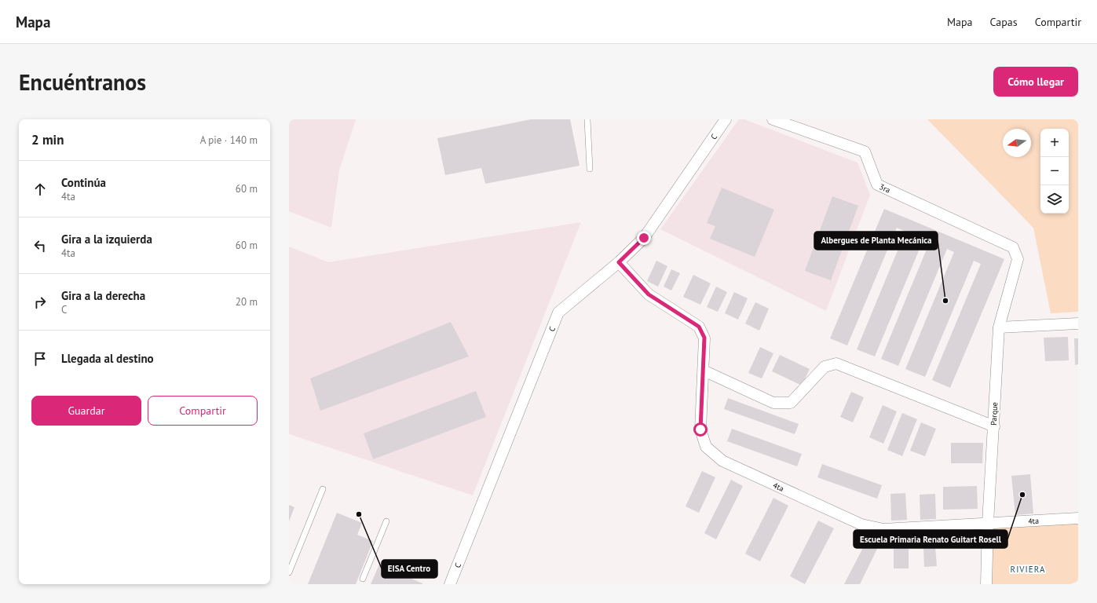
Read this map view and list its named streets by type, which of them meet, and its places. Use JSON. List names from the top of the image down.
{
  "streets": {
    "street": [
      "C",
      "3ra",
      "Parque",
      "4ta"
    ]
  },
  "crossings": [
    ["C", "4ta"],
    ["3ra", "Parque"],
    ["Parque", "4ta"]
  ],
  "districts": ["RIVIERA"],
  "places": ["Albergues de Planta Mecánica", "Escuela Primaria Renato Guitart Rosell", "EISA Centro"],
  "north": "left",
  "page": {
    "header": "Mapa",
    "nav": ["Mapa", "Capas", "Compartir"],
    "buttons": [
      "Cómo llegar",
      ["Guardar", "Compartir"]
    ],
    "title": "Encuéntranos",
    "heading": ["2 min", "A pie · 140 m"],
    "map_buttons": ["+", "−"],
    "list": [
      ["Continúa", "4ta", "60 m"],
      ["Gira a la izquierda", "4ta", "60 m"],
      ["Gira a la derecha", "C", "20 m"],
      "Llegada al destino"
    ]
  }
}
